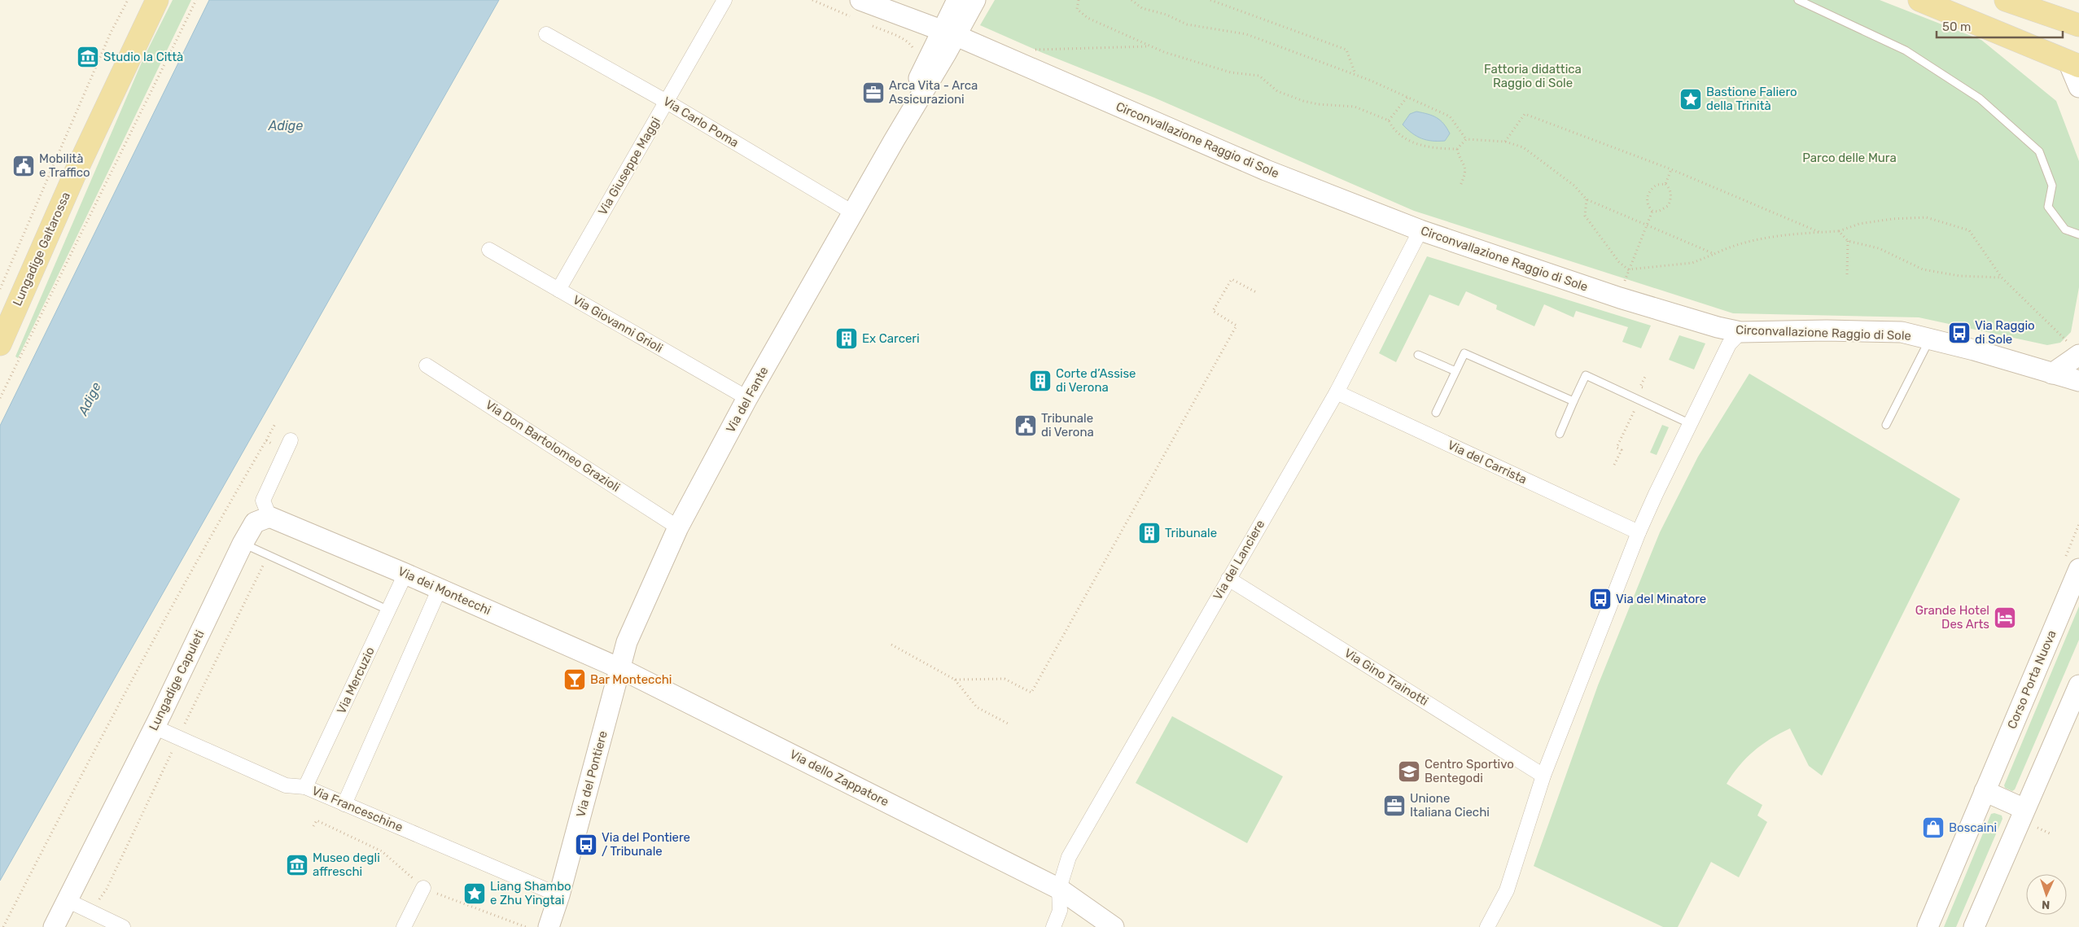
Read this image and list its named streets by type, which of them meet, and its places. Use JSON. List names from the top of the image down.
{
  "streets": {
    "main road": ["Lungadige Galtarossa"],
    "street": [
      "Via Carlo Poma",
      "Circonvallazione Raggio di Sole",
      "Via Giuseppe Maggi",
      "Via Giovanni Grioli",
      "Via del Fante",
      "Via Don Bartolomeo Grazioli",
      "Via del Carrista",
      "Via del Lanciere",
      "Via dei Montecchi",
      "Via Gino Trainotti",
      "Corso Porta Nuova",
      "Lungadige Capuleti",
      "Via Mercuzio",
      "Via del Pontiere",
      "Via dello Zappatore",
      "Via Franceschine"
    ]
  },
  "crossings": [
    ["Via Carlo Poma", "Via Giuseppe Maggi"],
    ["Via Carlo Poma", "Via del Fante"],
    ["Circonvallazione Raggio di Sole", "Via del Fante"],
    ["Circonvallazione Raggio di Sole", "Via del Lanciere"],
    ["Via Giuseppe Maggi", "Via Giovanni Grioli"],
    ["Via Giovanni Grioli", "Via del Fante"],
    ["Via del Fante", "Via Don Bartolomeo Grazioli"],
    ["Via del Fante", "Via dei Montecchi"],
    ["Via del Fante", "Via del Pontiere"],
    ["Via del Fante", "Via dello Zappatore"],
    ["Via del Carrista", "Via del Lanciere"],
    ["Via del Lanciere", "Via Gino Trainotti"],
    ["Via del Lanciere", "Via dello Zappatore"],
    ["Via dei Montecchi", "Lungadige Capuleti"],
    ["Via dei Montecchi", "Via Mercuzio"],
    ["Via dei Montecchi", "Via del Pontiere"],
    ["Via dei Montecchi", "Via dello Zappatore"],
    ["Lungadige Capuleti", "Via Franceschine"],
    ["Via Mercuzio", "Via Franceschine"],
    ["Via del Pontiere", "Via dello Zappatore"],
    ["Via del Pontiere", "Via Franceschine"]
  ],
  "water": ["Adige"],
  "parks": ["Fattoria didattica Raggio di Sole", "Parco delle Mura"],
  "places": {
    "museum": ["Studio la Città", "Museo degli affreschi"],
    "office": ["Arca Vita - Arca Assicurazioni", "Unione Italiana Ciechi"],
    "place": ["Bastione Faliero della Trinità", "Liang Shambo e Zhu Yingtai"],
    "public building": ["Mobilità e Traffico", "Tribunale di Verona"],
    "bus stop": ["Via Raggio di Sole", "Via del Minatore", "Via del Pontiere / Tribunale"],
    "building": ["Ex Carceri", "Corte d’Assise di Verona", "Tribunale"],
    "hotel": ["Grande Hotel Des Arts"],
    "bar": ["Bar Montecchi"],
    "school or university": ["Centro Sportivo Bentegodi"],
    "shop": ["Boscaini"]
  },
  "scale_bar": "50 m",
  "north": "bottom"
}
